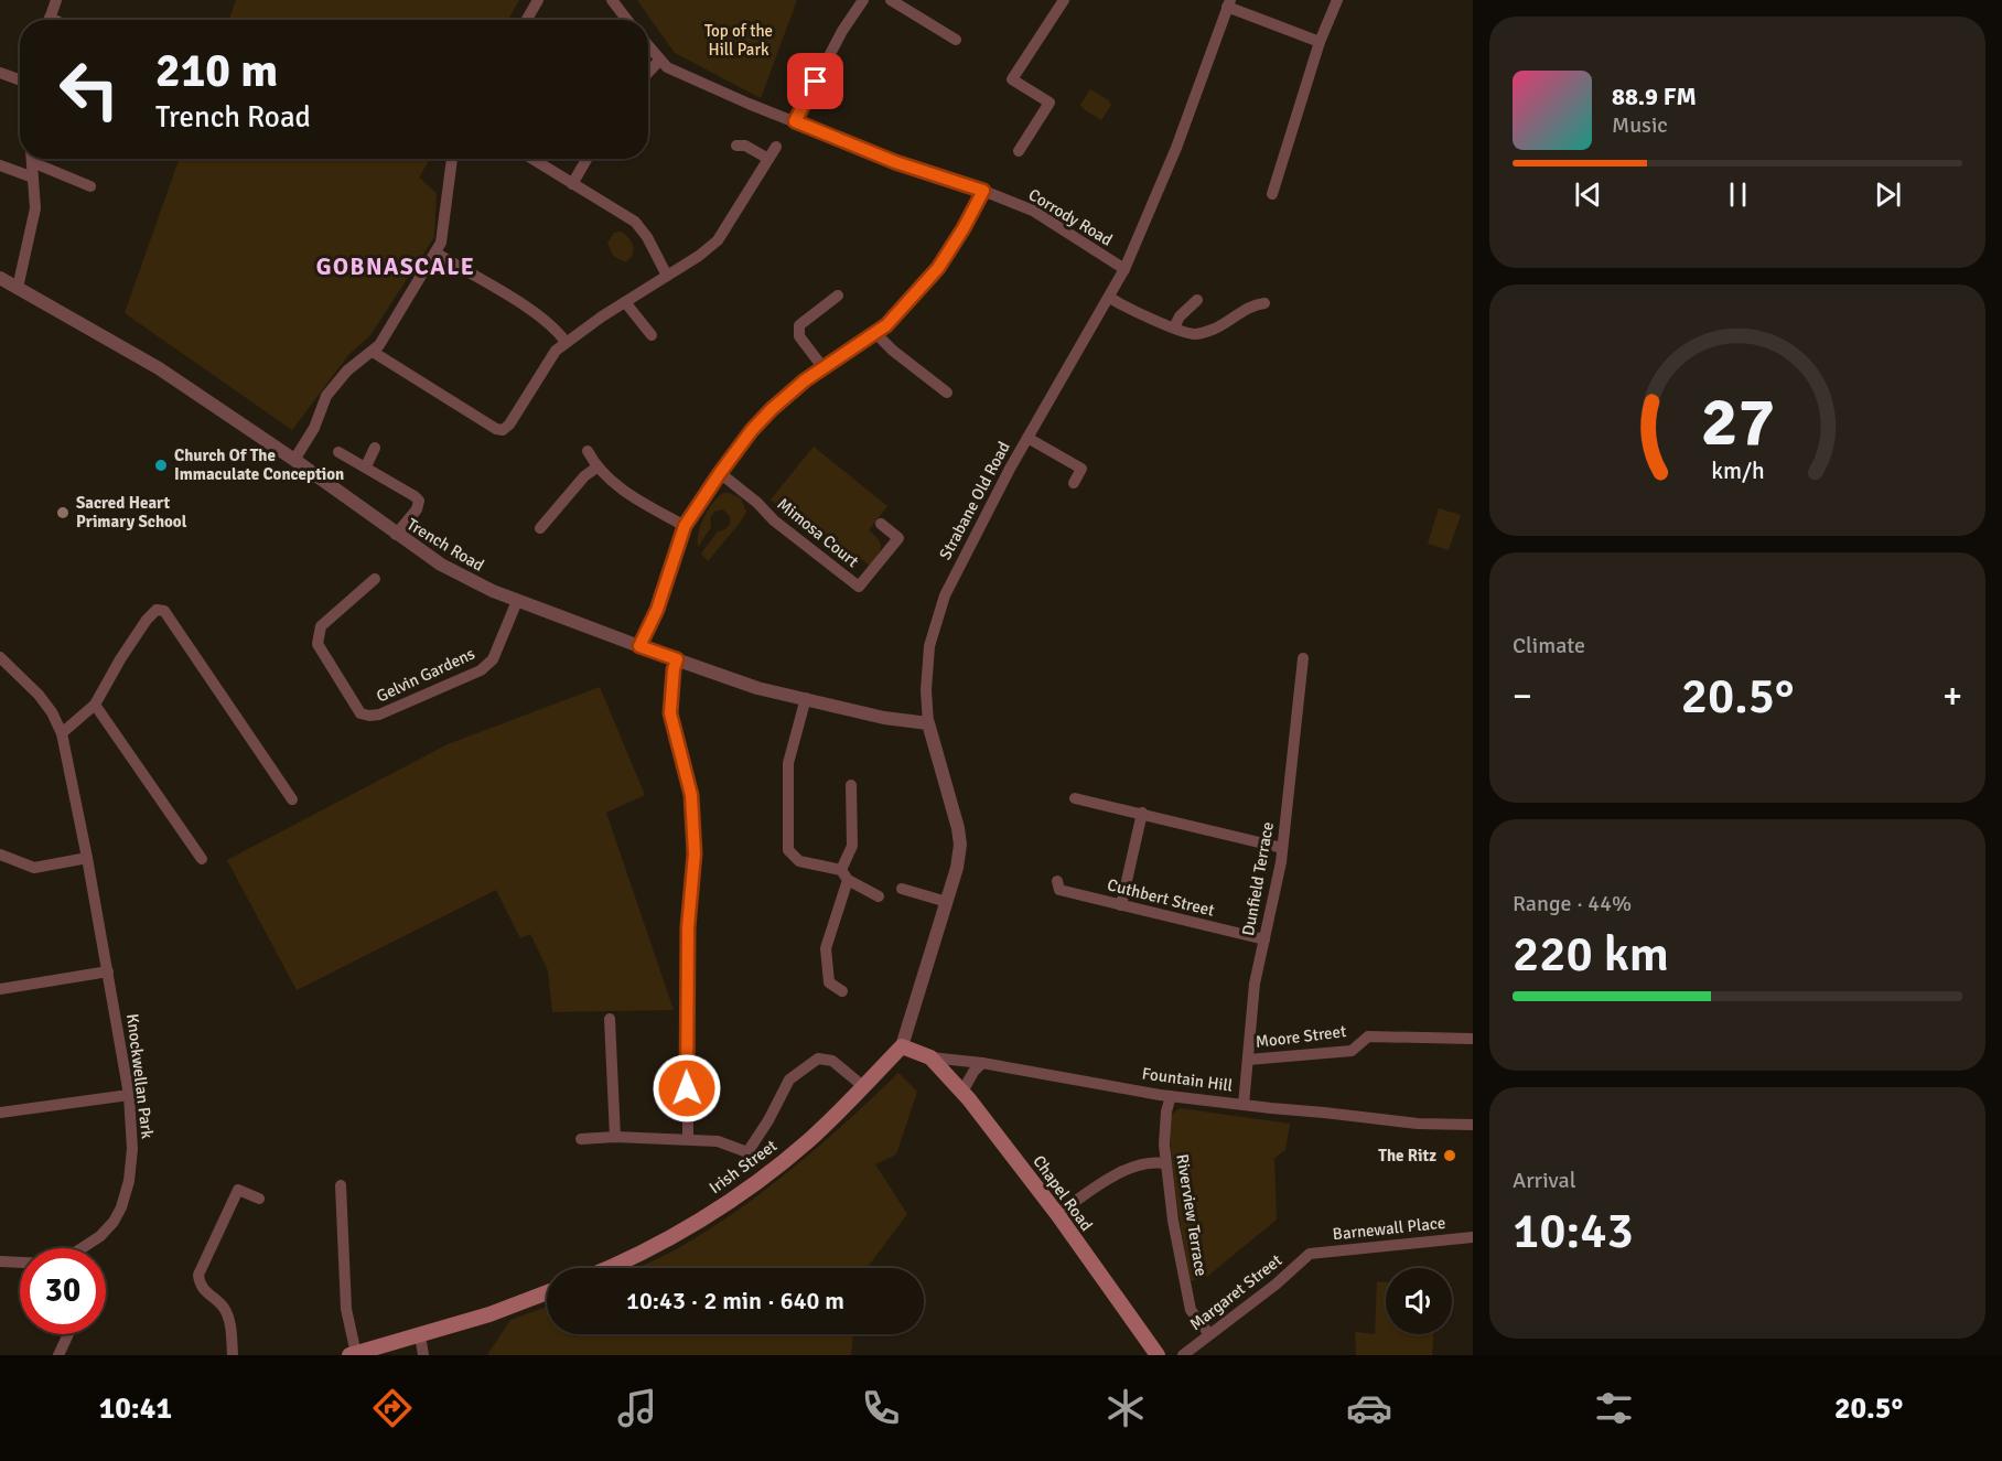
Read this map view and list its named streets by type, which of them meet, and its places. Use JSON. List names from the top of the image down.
{
  "streets": {
    "main road": ["Fountain Hill", "Irish Street", "Chapel Road"],
    "street": [
      "Corrody Road",
      "Strabane Old Road",
      "Mimosa Court",
      "Trench Road",
      "Gelvin Gardens",
      "Dunfield Terrace",
      "Cuthbert Street",
      "Moore Street",
      "Knockwellan Park",
      "Riverview Terrace",
      "Barnewall Place",
      "Margaret Street"
    ]
  },
  "crossings": [
    ["Corrody Road", "Strabane Old Road"],
    ["Strabane Old Road", "Trench Road"],
    ["Strabane Old Road", "Fountain Hill"],
    ["Strabane Old Road", "Irish Street"],
    ["Trench Road", "Gelvin Gardens"],
    ["Dunfield Terrace", "Cuthbert Street"],
    ["Dunfield Terrace", "Moore Street"],
    ["Dunfield Terrace", "Fountain Hill"],
    ["Fountain Hill", "Irish Street"],
    ["Fountain Hill", "Chapel Road"],
    ["Fountain Hill", "Riverview Terrace"],
    ["Riverview Terrace", "Margaret Street"],
    ["Barnewall Place", "Margaret Street"]
  ],
  "districts": ["GOBNASCALE"],
  "parks": ["Top of the Hill Park"],
  "places": ["Church Of The Immaculate Conception", "Sacred Heart Primary School", "The Ritz"],
  "page": {
    "turn": ["210 m", "Trench Road"],
    "song": ["88.9 FM", "Music"],
    "tile": [
      "Climate",
      ["Range · 44%", "220 km"],
      ["Arrival", "10:43"]
    ],
    "heat": ["−", "20.5°", "+"],
    "limit": "30",
    "trip": "10:43 · 2 min · 640 m",
    "tabs": ["10:41", "20.5°"],
    "gauge": ["27", "km/h"]
  }
}
